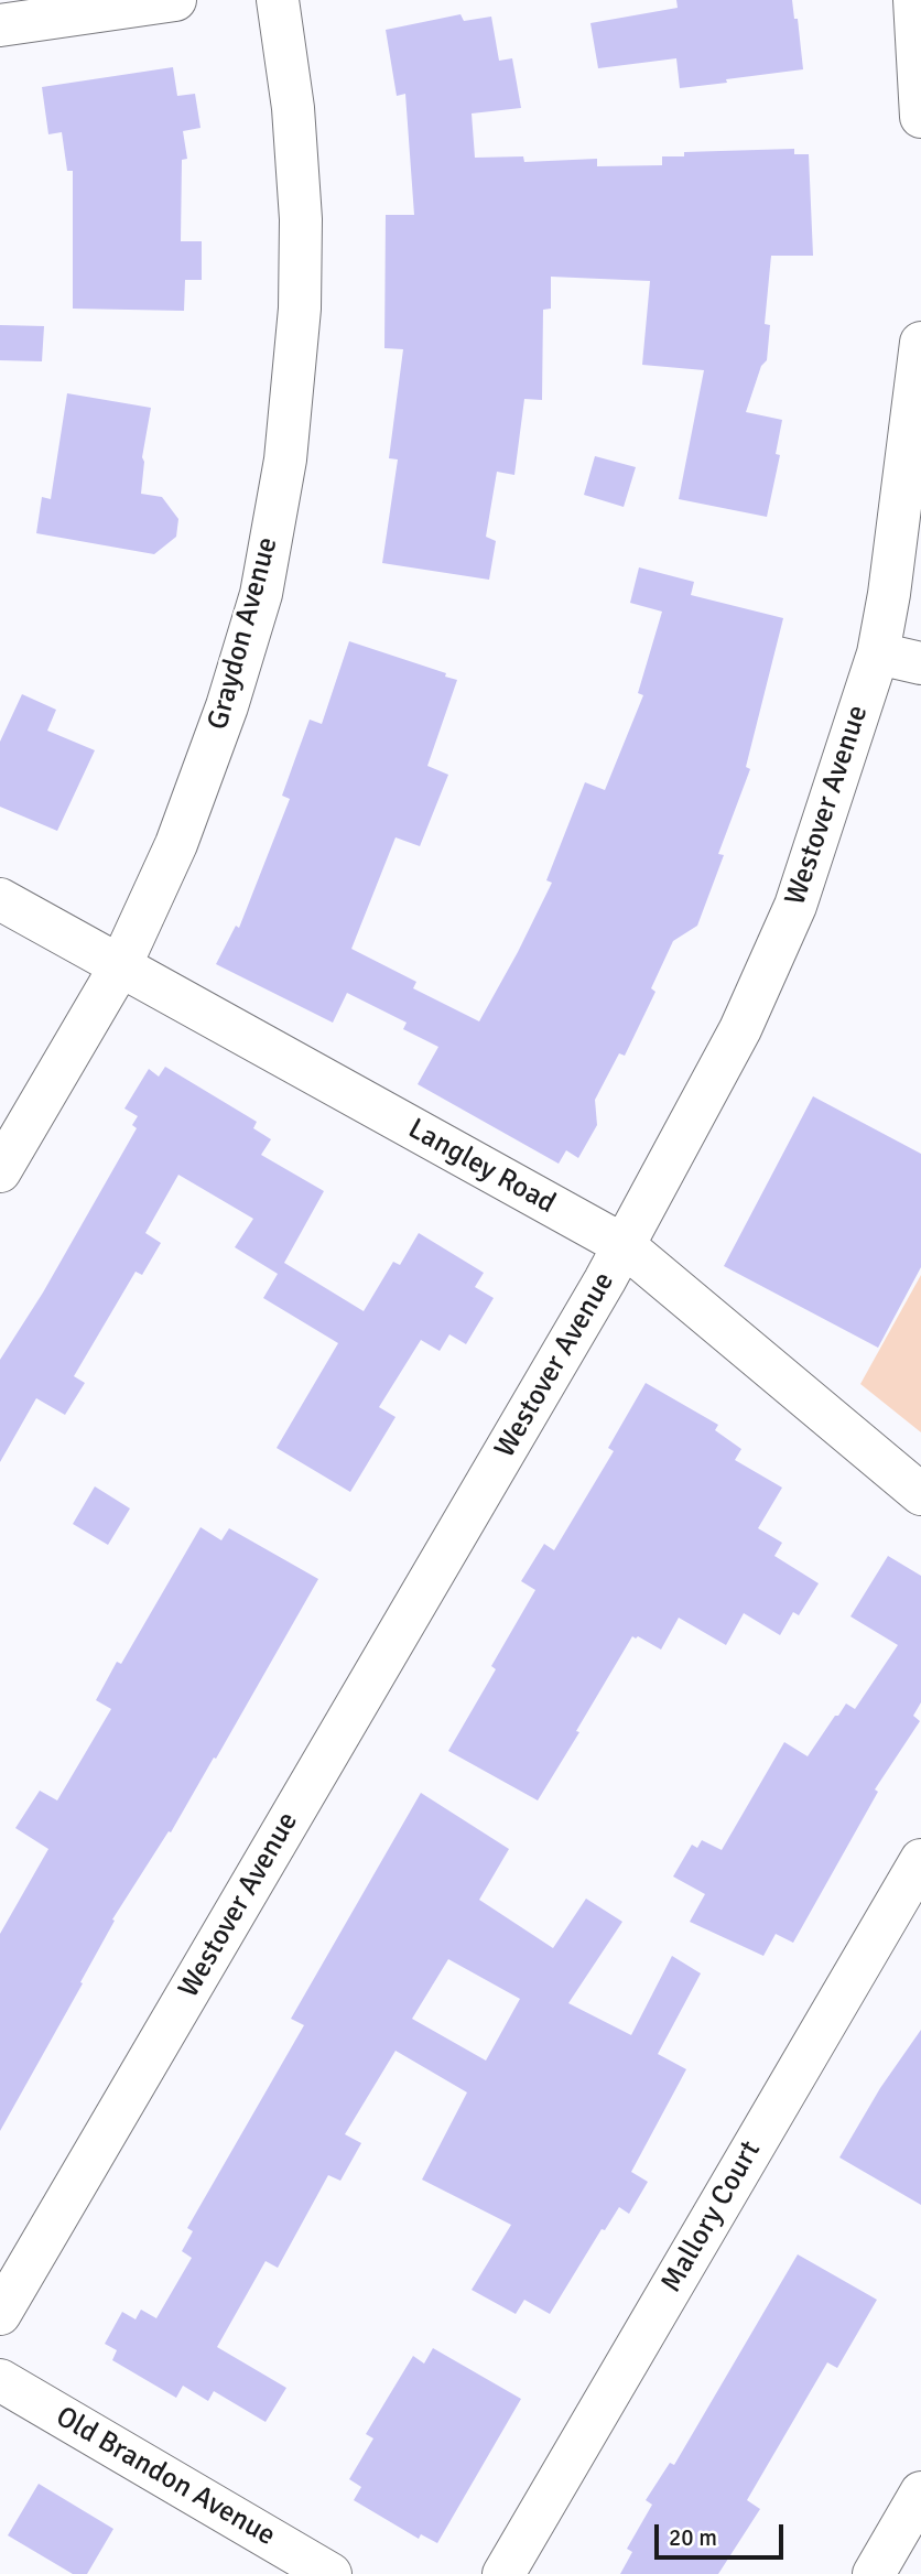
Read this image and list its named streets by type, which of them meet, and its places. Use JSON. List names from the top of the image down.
{
  "streets": {
    "street": [
      "Graydon Avenue",
      "Westover Avenue",
      "Langley Road",
      "Mallory Court",
      "Old Brandon Avenue"
    ]
  },
  "crossings": [
    ["Graydon Avenue", "Langley Road"],
    ["Westover Avenue", "Langley Road"]
  ],
  "scale_bar": "20 m"
}
